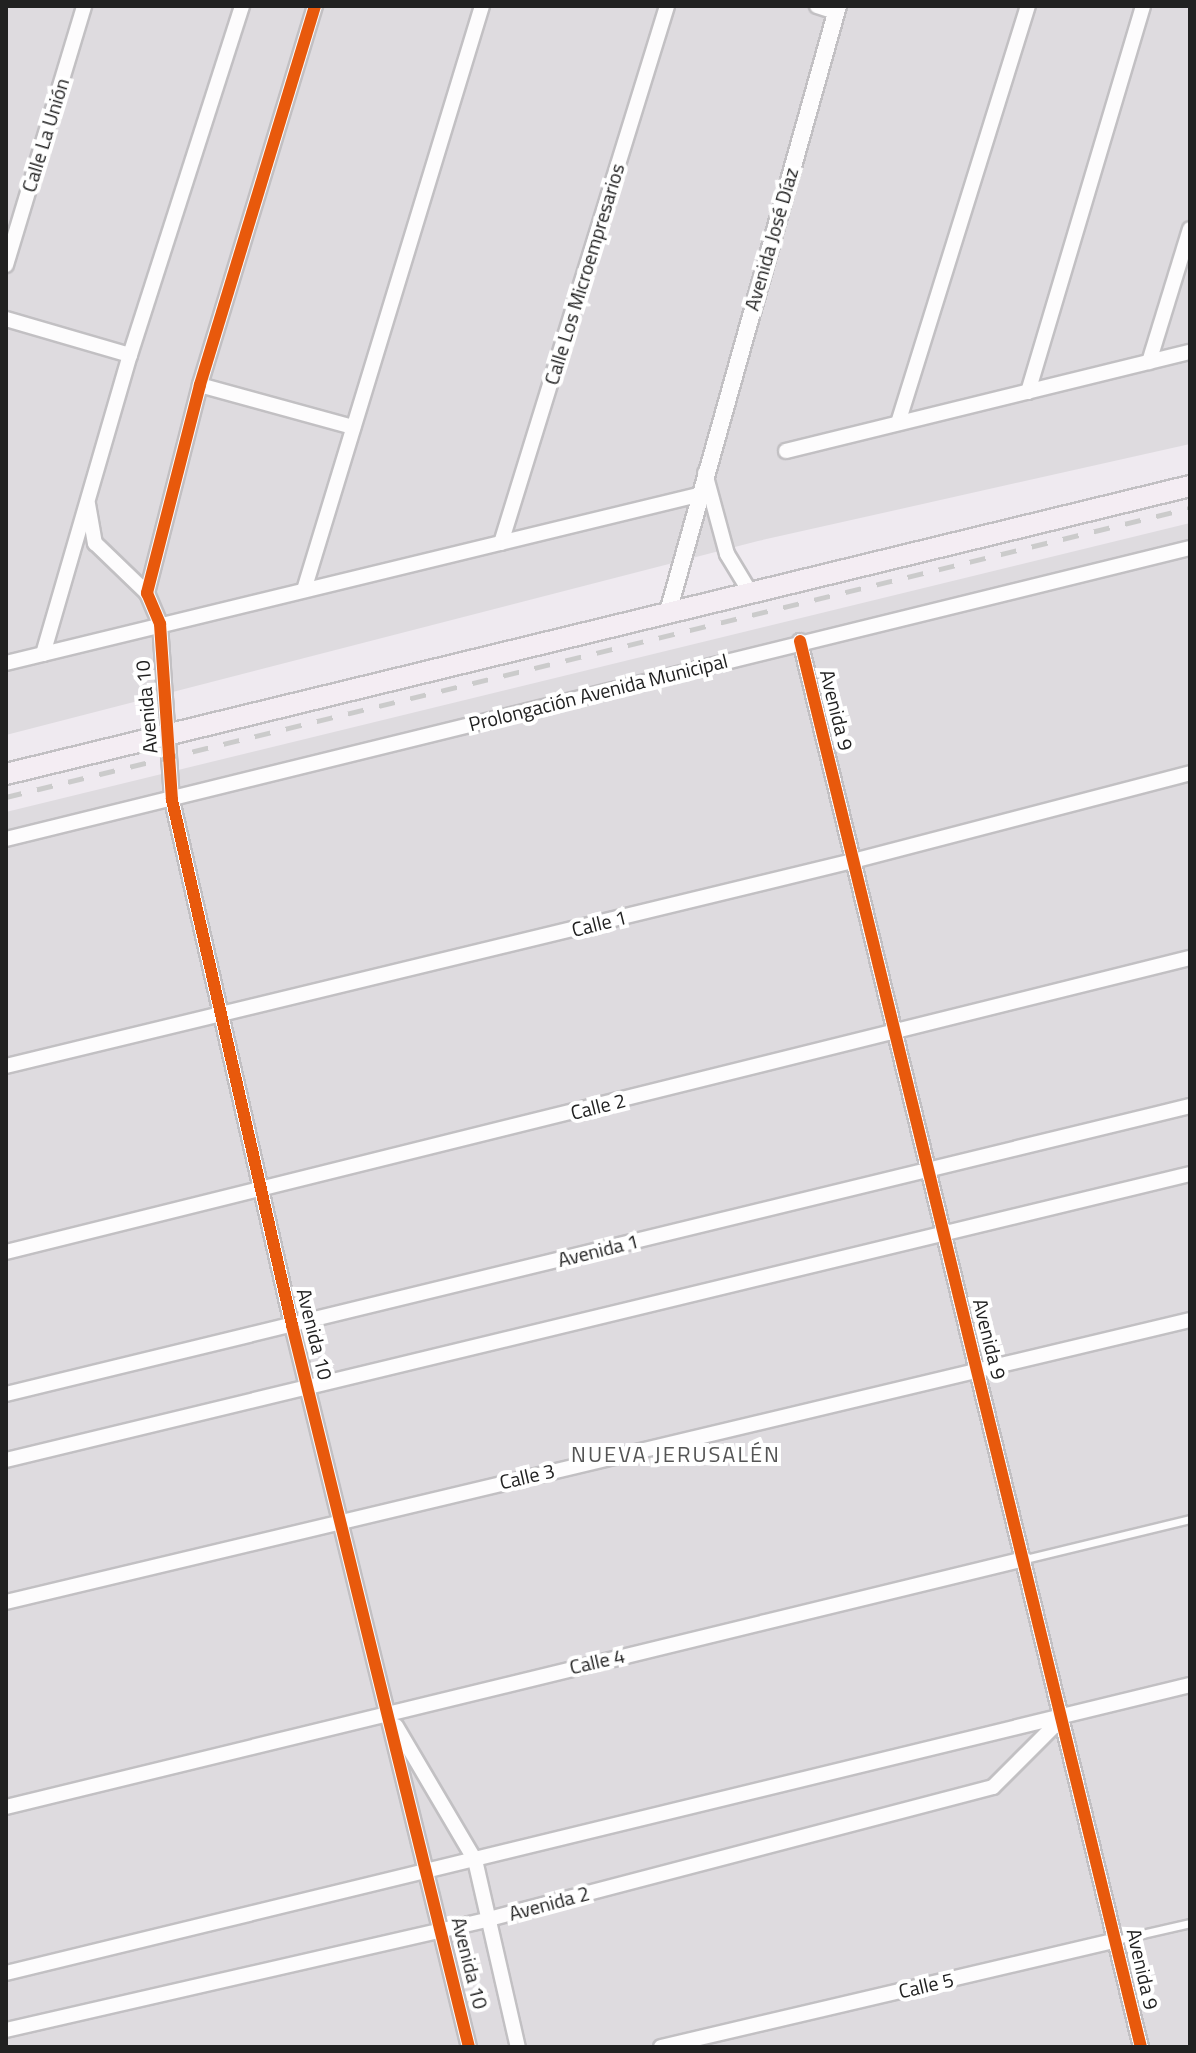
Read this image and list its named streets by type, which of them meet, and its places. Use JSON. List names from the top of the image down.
{
  "streets": {
    "street": [
      "Calle La Unión",
      "Avenida José Díaz",
      "Calle Los Microempresarios",
      "Prolongación Avenida Municipal",
      "Avenida 10",
      "Avenida 9",
      "Calle 1",
      "Calle 2",
      "Avenida 1",
      "Calle 3",
      "Calle 4",
      "Avenida 2",
      "Calle 5"
    ]
  },
  "crossings": [
    ["Prolongación Avenida Municipal", "Avenida 10"],
    ["Prolongación Avenida Municipal", "Avenida 9"],
    ["Avenida 10", "Calle 1"],
    ["Avenida 10", "Calle 2"],
    ["Avenida 10", "Avenida 1"],
    ["Avenida 10", "Calle 3"],
    ["Avenida 10", "Calle 4"],
    ["Avenida 10", "Avenida 2"],
    ["Avenida 9", "Calle 1"],
    ["Avenida 9", "Calle 2"],
    ["Avenida 9", "Avenida 1"],
    ["Avenida 9", "Calle 3"],
    ["Avenida 9", "Calle 4"],
    ["Avenida 9", "Avenida 2"],
    ["Avenida 9", "Calle 5"]
  ],
  "districts": ["NUEVA JERUSALÉN"]
}
